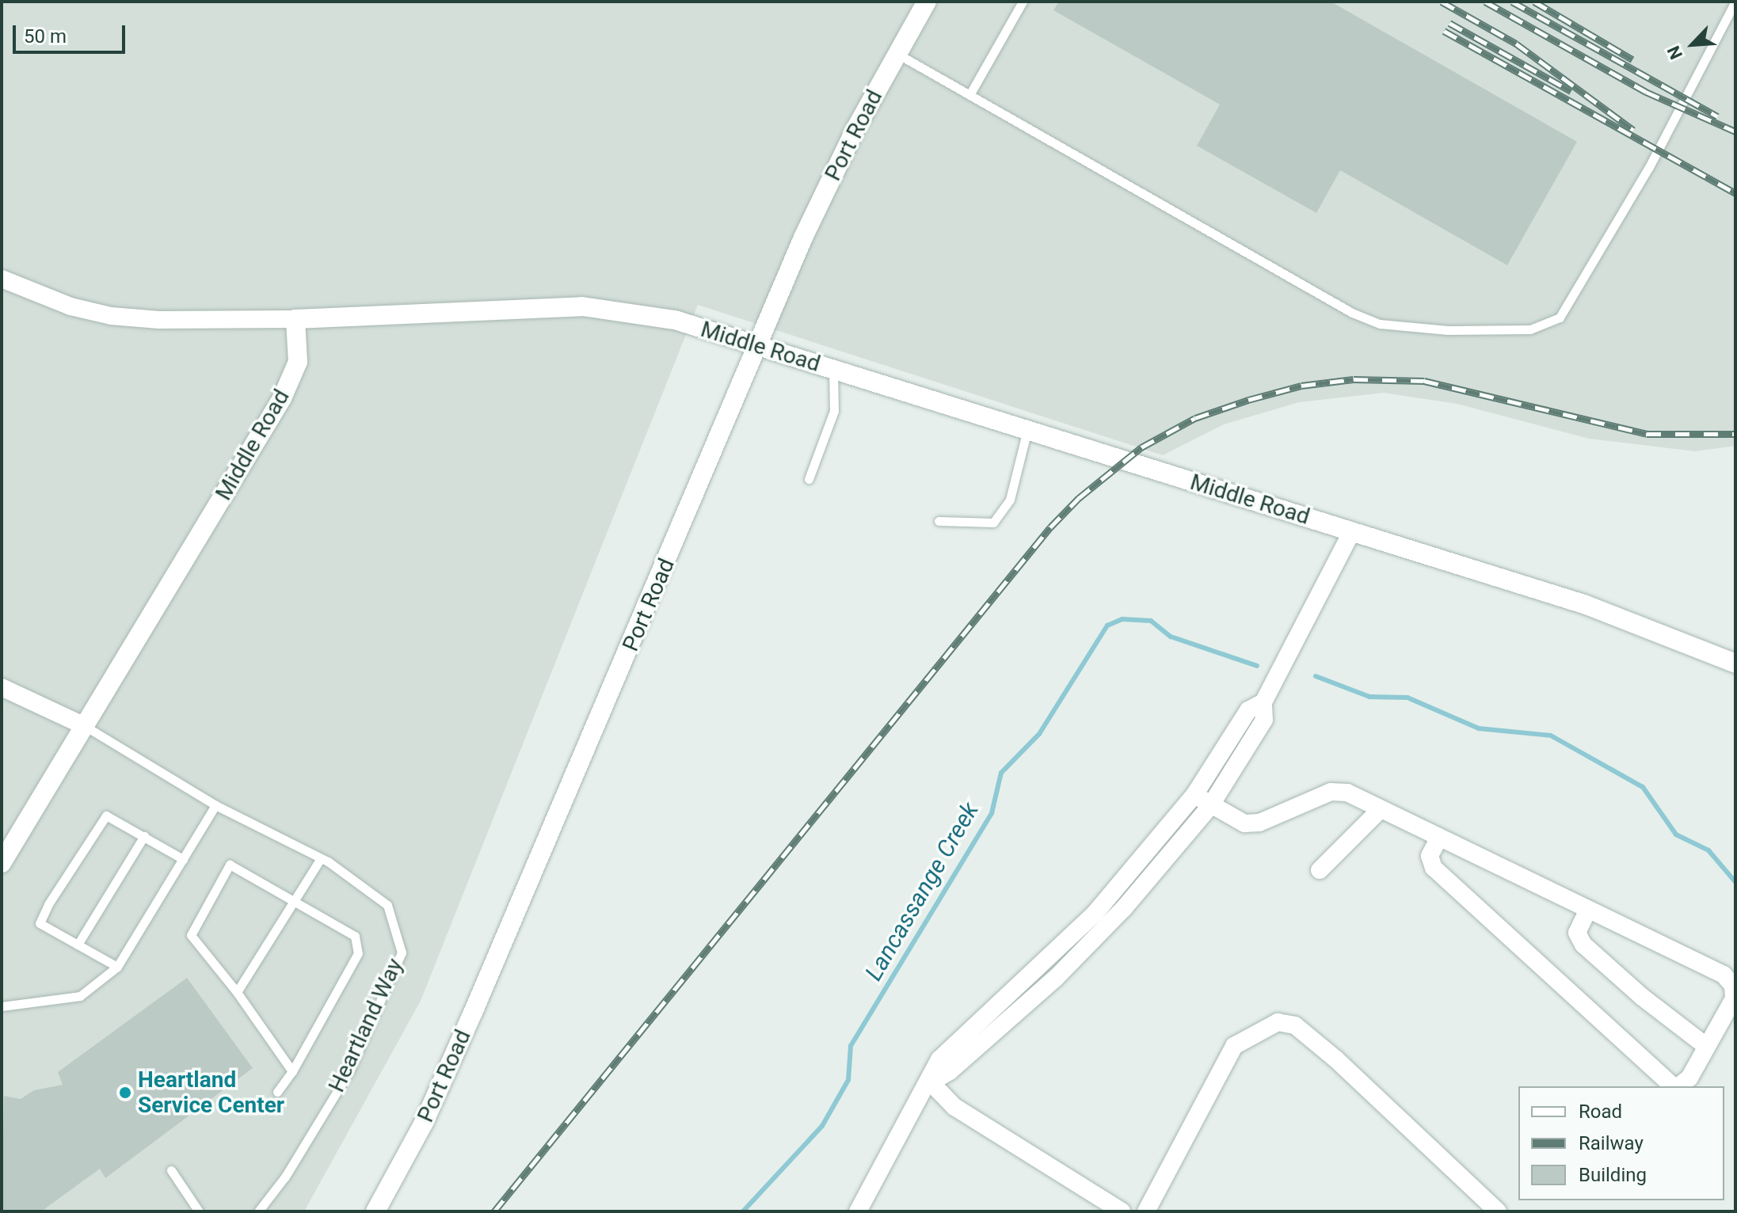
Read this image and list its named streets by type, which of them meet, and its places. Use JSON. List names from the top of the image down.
{
  "streets": {
    "main road": ["Port Road", "Middle Road"],
    "lane": ["Heartland Way"]
  },
  "crossings": [
    ["Port Road", "Middle Road"],
    ["Middle Road", "Heartland Way"]
  ],
  "water": ["Lancassange Creek"],
  "places": ["Heartland Service Center"],
  "legend": ["Road", "Railway", "Building"],
  "scale_bar": "50 m",
  "north": "bottom left"
}
